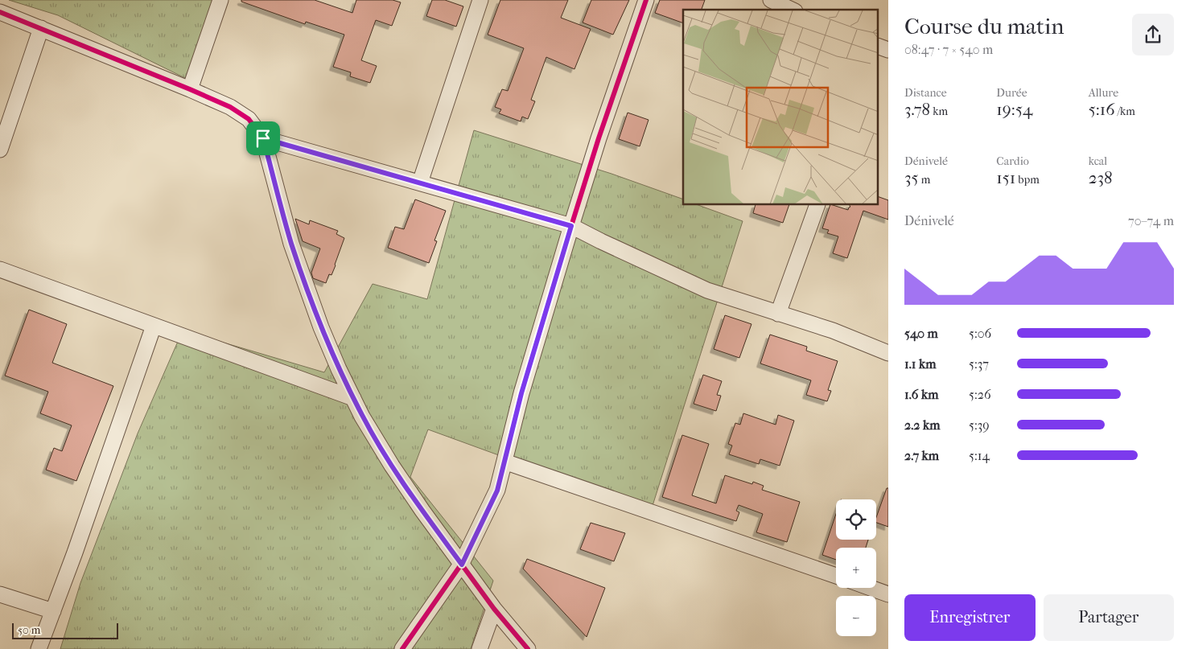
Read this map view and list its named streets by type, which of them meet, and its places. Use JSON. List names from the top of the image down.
{
  "scale_bar": "50 m",
  "page": {
    "heading": ["Course du matin", "08:47 · 7 × 540 m"],
    "stats": [
      ["Distance", "3.78 km"],
      ["Durée", "19:54"],
      ["Allure", "5:16 /km"],
      ["Dénivelé", "35 m"],
      ["Cardio", "151 bpm"],
      ["kcal", "238"]
    ],
    "chart": ["Dénivelé", "70–74 m"],
    "list": [
      {
        "name": "540 m",
        "note": "5:06"
      },
      {
        "name": "1.1 km",
        "note": "5:37"
      },
      {
        "name": "1.6 km",
        "note": "5:26"
      },
      {
        "name": "2.2 km",
        "note": "5:39"
      },
      {
        "name": "2.7 km",
        "note": "5:14"
      }
    ],
    "map_buttons": ["+", "−"],
    "buttons": ["Enregistrer", "Partager"],
    "scale": "50 m"
  }
}
